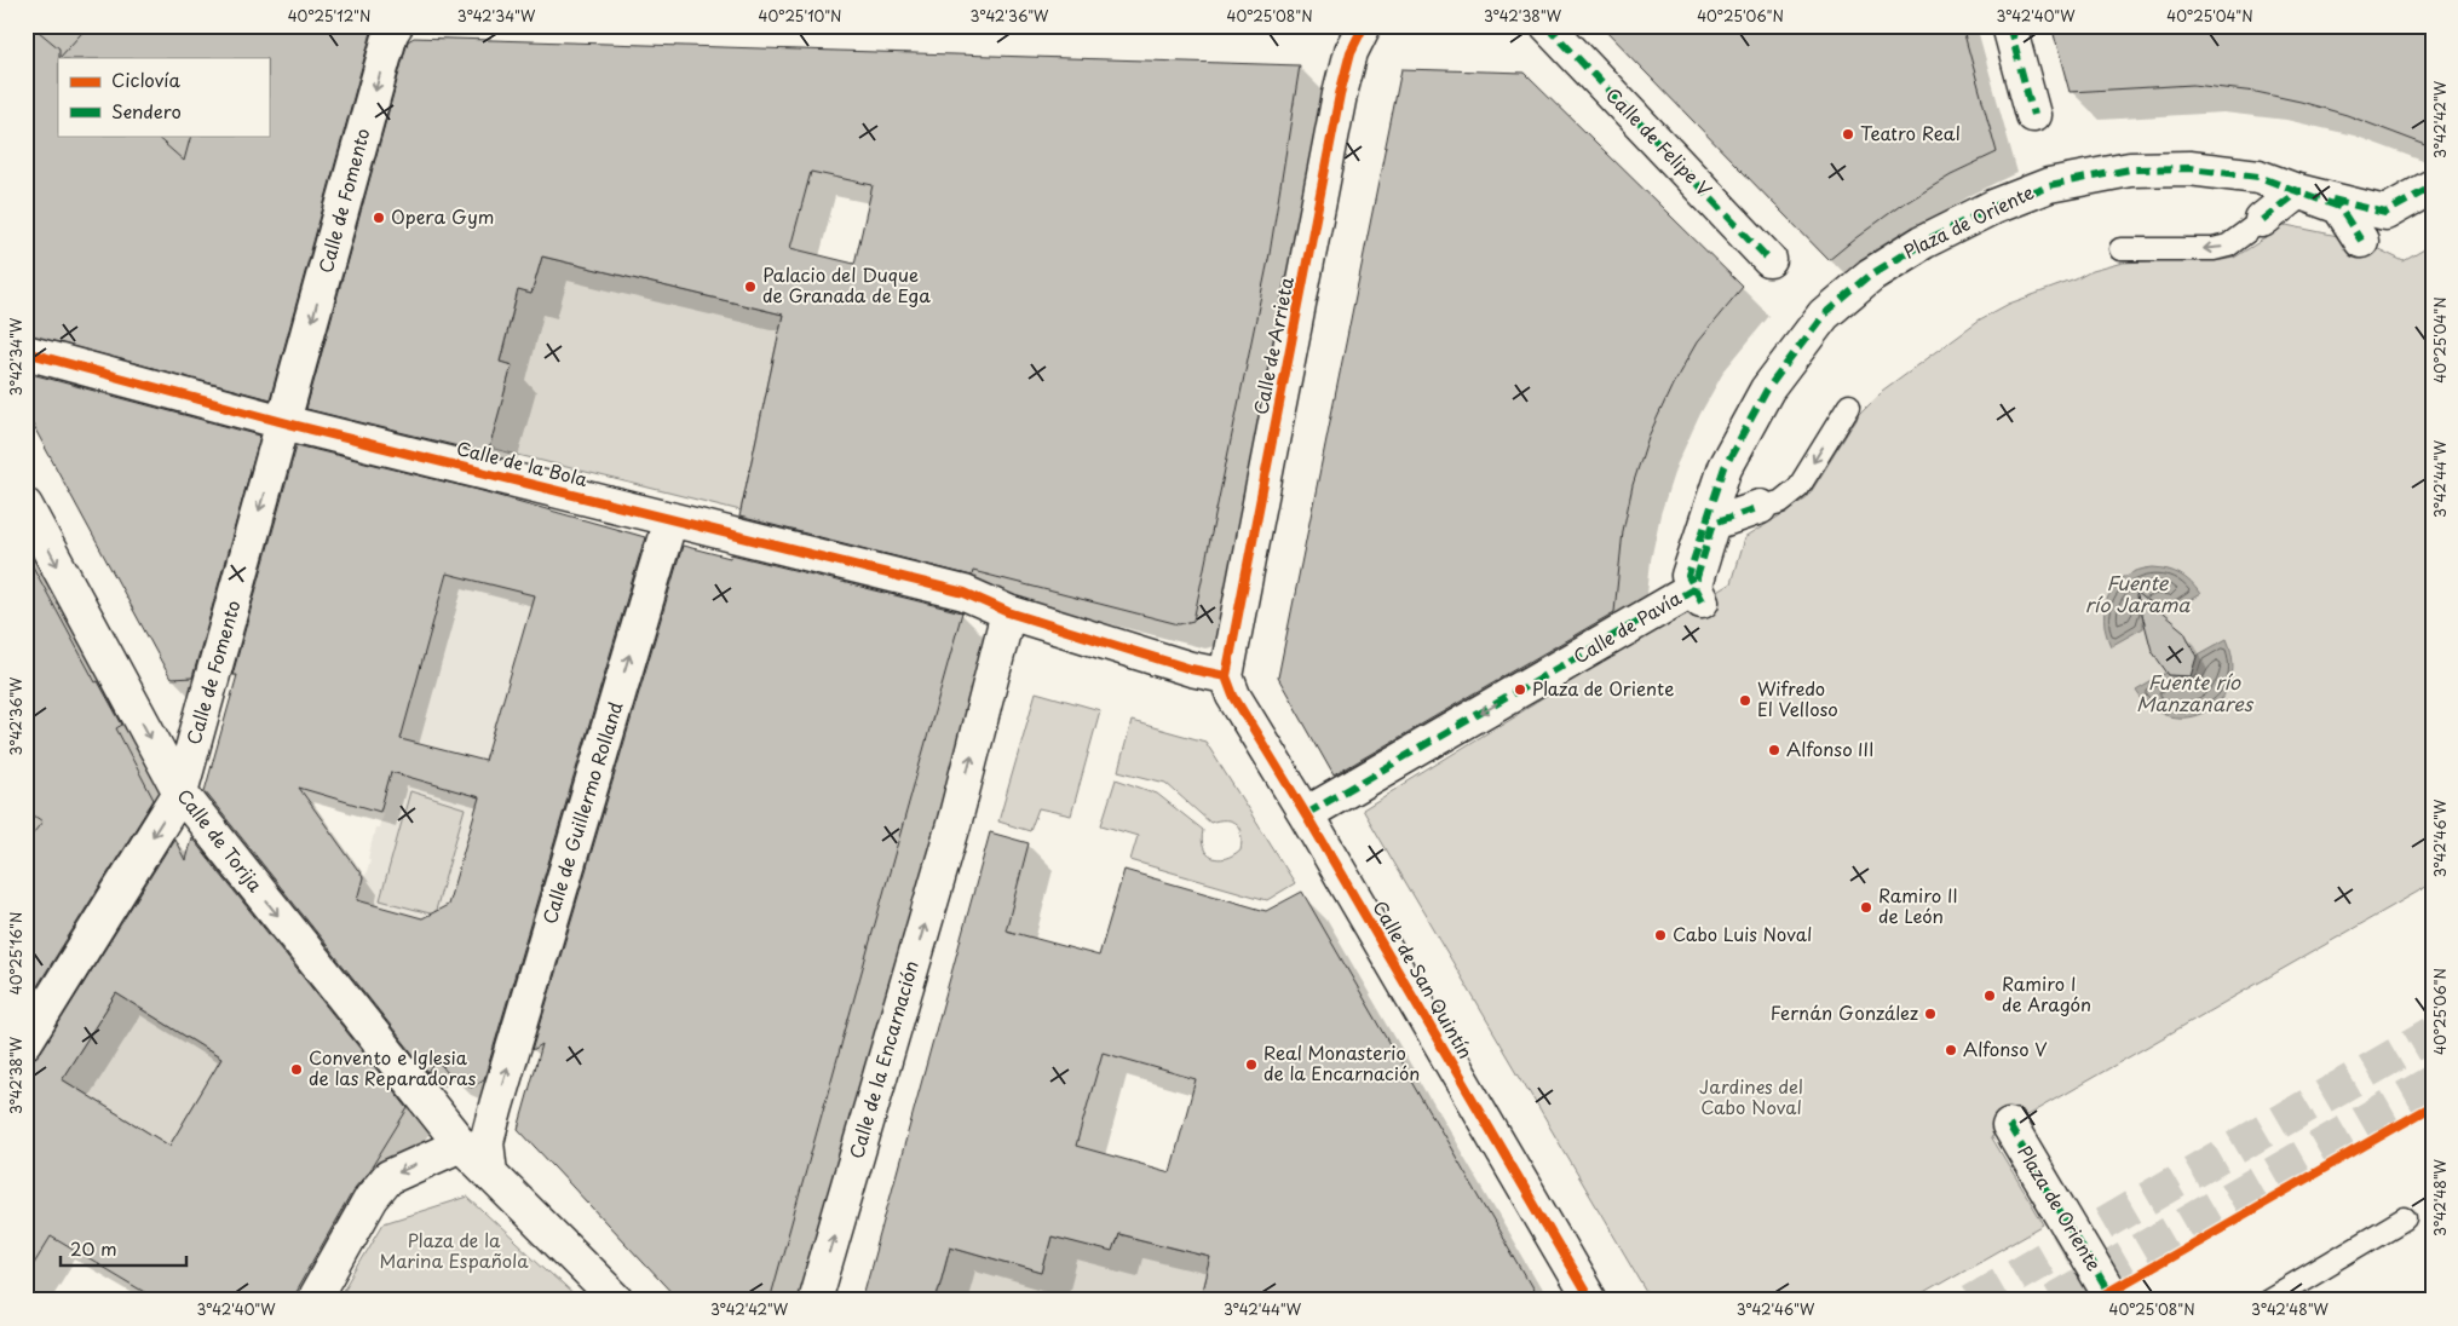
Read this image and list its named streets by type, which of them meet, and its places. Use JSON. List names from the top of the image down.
{
  "streets": {
    "street": [
      "Calle de Felipe V",
      "Calle de Fomento",
      "Plaza de Oriente",
      "Calle de Arrieta",
      "Calle de la Bola",
      "Calle de Pavía",
      "Calle de Guillermo Rolland",
      "Calle de Torija",
      "Calle de San Quintín",
      "Calle de la Encarnación"
    ]
  },
  "crossings": [
    ["Calle de Fomento", "Calle de la Bola"],
    ["Calle de Fomento", "Calle de Torija"],
    ["Plaza de Oriente", "Calle de Pavía"],
    ["Calle de Arrieta", "Calle de la Bola"],
    ["Calle de Arrieta", "Calle de San Quintín"],
    ["Calle de la Bola", "Calle de Guillermo Rolland"],
    ["Calle de la Bola", "Calle de San Quintín"],
    ["Calle de la Bola", "Calle de la Encarnación"],
    ["Calle de Pavía", "Calle de San Quintín"]
  ],
  "one_way": [
    "Calle de Fomento",
    "Calle de Pavía",
    "Calle de Guillermo Rolland",
    "Calle de Torija",
    "Calle de la Encarnación"
  ],
  "water": ["Fuente río Jarama", "Fuente río Manzanares"],
  "parks": ["Jardines del Cabo Noval", "Plaza de la Marina Española"],
  "places": [
    "Teatro Real",
    "Opera Gym",
    "Palacio del Duque de Granada de Ega",
    "Plaza de Oriente",
    "Wifredo El Velloso",
    "Alfonso III",
    "Ramiro II de León",
    "Cabo Luis Noval",
    "Ramiro I de Aragón",
    "Fernán González",
    "Alfonso V",
    "Real Monasterio de la Encarnación",
    "Convento e Iglesia de las Reparadoras"
  ],
  "legend": ["Ciclovía", "Sendero"],
  "scale_bar": "20 m",
  "coordinates": [
    "40°25'12\"N",
    "3°42'34\"W",
    "40°25'10\"N",
    "3°42'36\"W",
    "40°25'08\"N",
    "3°42'38\"W",
    "40°25'06\"N",
    "3°42'40\"W",
    "40°25'04\"N",
    "3°42'42\"W",
    "3°42'44\"W",
    "3°42'46\"W",
    "40°25'16\"N",
    "3°42'48\"W"
  ]
}
